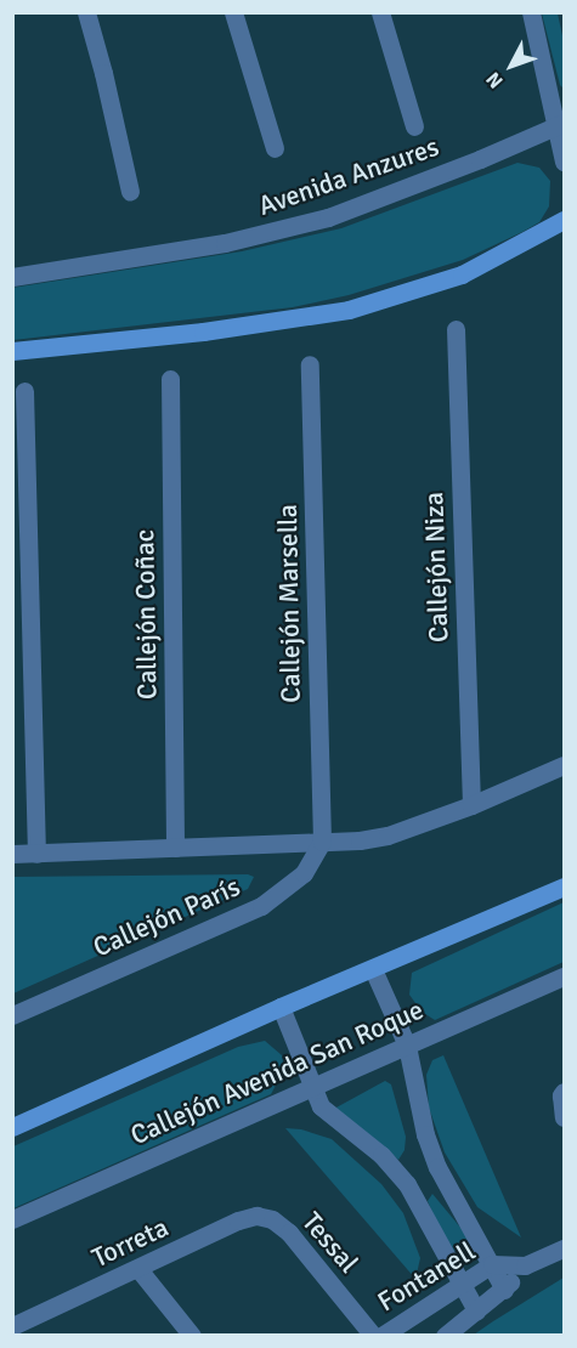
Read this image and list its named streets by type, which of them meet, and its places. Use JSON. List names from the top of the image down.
{
  "streets": {
    "street": [
      "Avenida Anzures",
      "Callejón Niza",
      "Callejón Marsella",
      "Callejón Coñac",
      "Callejón París",
      "Callejón Avenida San Roque",
      "Torreta",
      "Tessal",
      "Fontanell"
    ]
  },
  "crossings": [
    ["Callejón Niza", "Callejón París"],
    ["Callejón Marsella", "Callejón París"],
    ["Callejón Coñac", "Callejón París"],
    ["Torreta", "Tessal"]
  ],
  "north": "bottom left"
}
